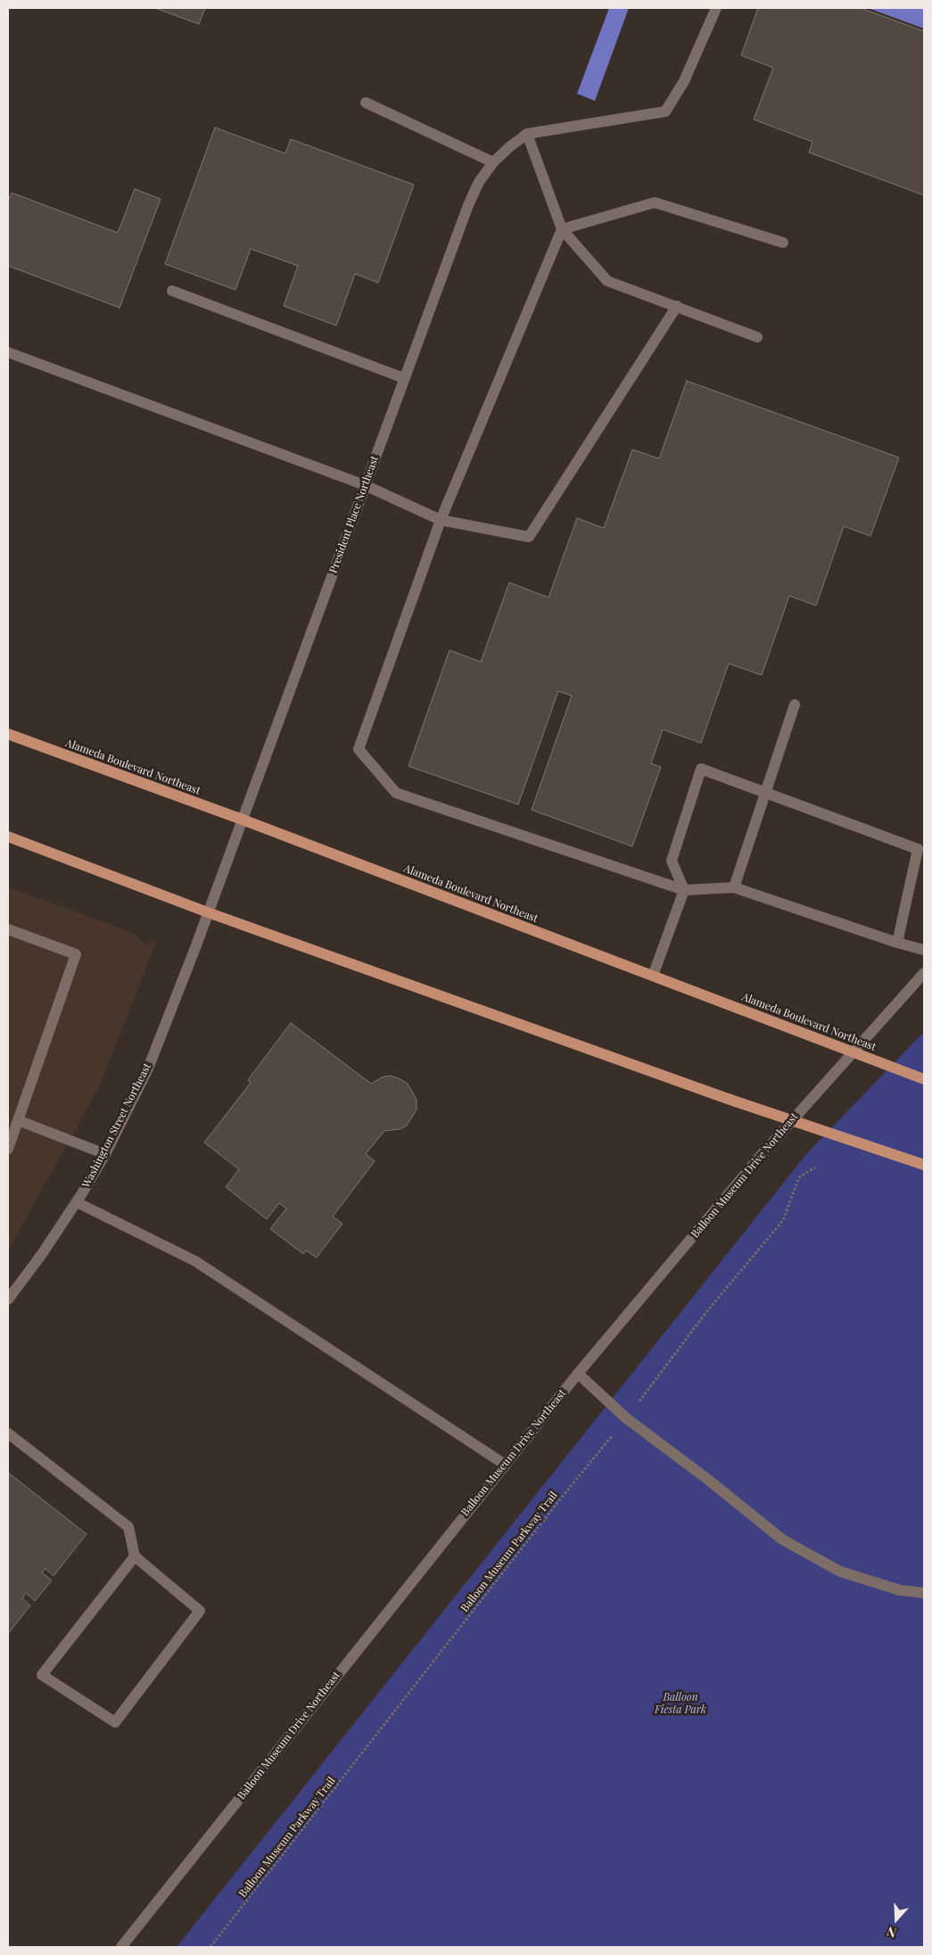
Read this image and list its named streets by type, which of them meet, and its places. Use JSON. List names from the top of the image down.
{
  "streets": {
    "main road": ["Alameda Boulevard Northeast"],
    "street": ["President Place Northeast", "Washington Street Northeast", "Balloon Museum Drive Northeast"],
    "path": ["Balloon Museum Parkway Trail"]
  },
  "crossings": [
    ["President Place Northeast", "Alameda Boulevard Northeast"],
    ["President Place Northeast", "Washington Street Northeast"],
    ["Alameda Boulevard Northeast", "Balloon Museum Drive Northeast"]
  ],
  "parks": ["Balloon Fiesta Park"],
  "north": "bottom"
}
